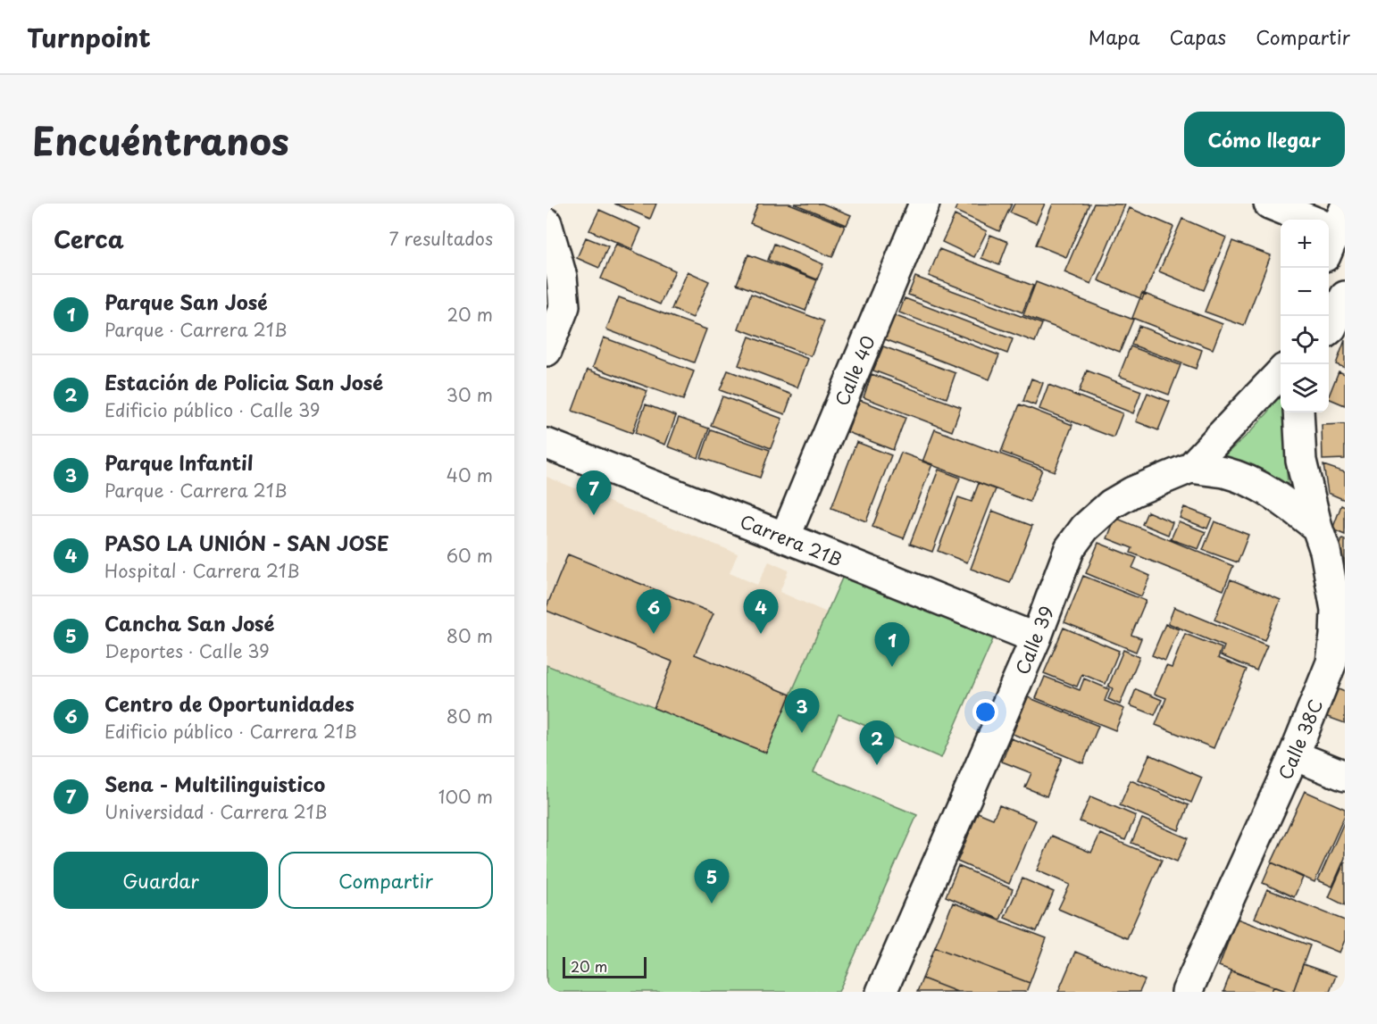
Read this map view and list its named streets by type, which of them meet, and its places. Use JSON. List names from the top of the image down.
{
  "streets": {
    "street": [
      "Calle 40",
      "Carrera 21B",
      "Calle 39",
      "Calle 38C"
    ]
  },
  "crossings": [
    ["Calle 40", "Carrera 21B"],
    ["Carrera 21B", "Calle 39"]
  ],
  "scale_bar": "20 m",
  "page": {
    "header": "Turnpoint",
    "nav": ["Mapa", "Capas", "Compartir"],
    "title": "Encuéntranos",
    "buttons": [
      "Cómo llegar",
      ["Guardar", "Compartir"]
    ],
    "heading": ["Cerca", "7 resultados"],
    "map_buttons": ["+", "−"],
    "list": [
      {
        "mark": "1",
        "name": "Parque San José",
        "note": "Parque · Carrera 21B",
        "value": "20 m"
      },
      {
        "mark": "2",
        "name": "Estación de Policia San José",
        "note": "Edificio público · Calle 39",
        "value": "30 m"
      },
      {
        "mark": "3",
        "name": "Parque Infantil",
        "note": "Parque · Carrera 21B",
        "value": "40 m"
      },
      {
        "mark": "4",
        "name": "PASO LA UNIÓN - SAN JOSE",
        "note": "Hospital · Carrera 21B",
        "value": "60 m"
      },
      {
        "mark": "5",
        "name": "Cancha San José",
        "note": "Deportes · Calle 39",
        "value": "80 m"
      },
      {
        "mark": "6",
        "name": "Centro de Oportunidades",
        "note": "Edificio público · Carrera 21B",
        "value": "80 m"
      },
      {
        "mark": "7",
        "name": "Sena - Multilinguistico",
        "note": "Universidad · Carrera 21B",
        "value": "100 m"
      }
    ],
    "pins": [
      "7",
      "4",
      "6",
      "1",
      "3",
      "2",
      "5"
    ],
    "scale": "20 m"
  }
}
